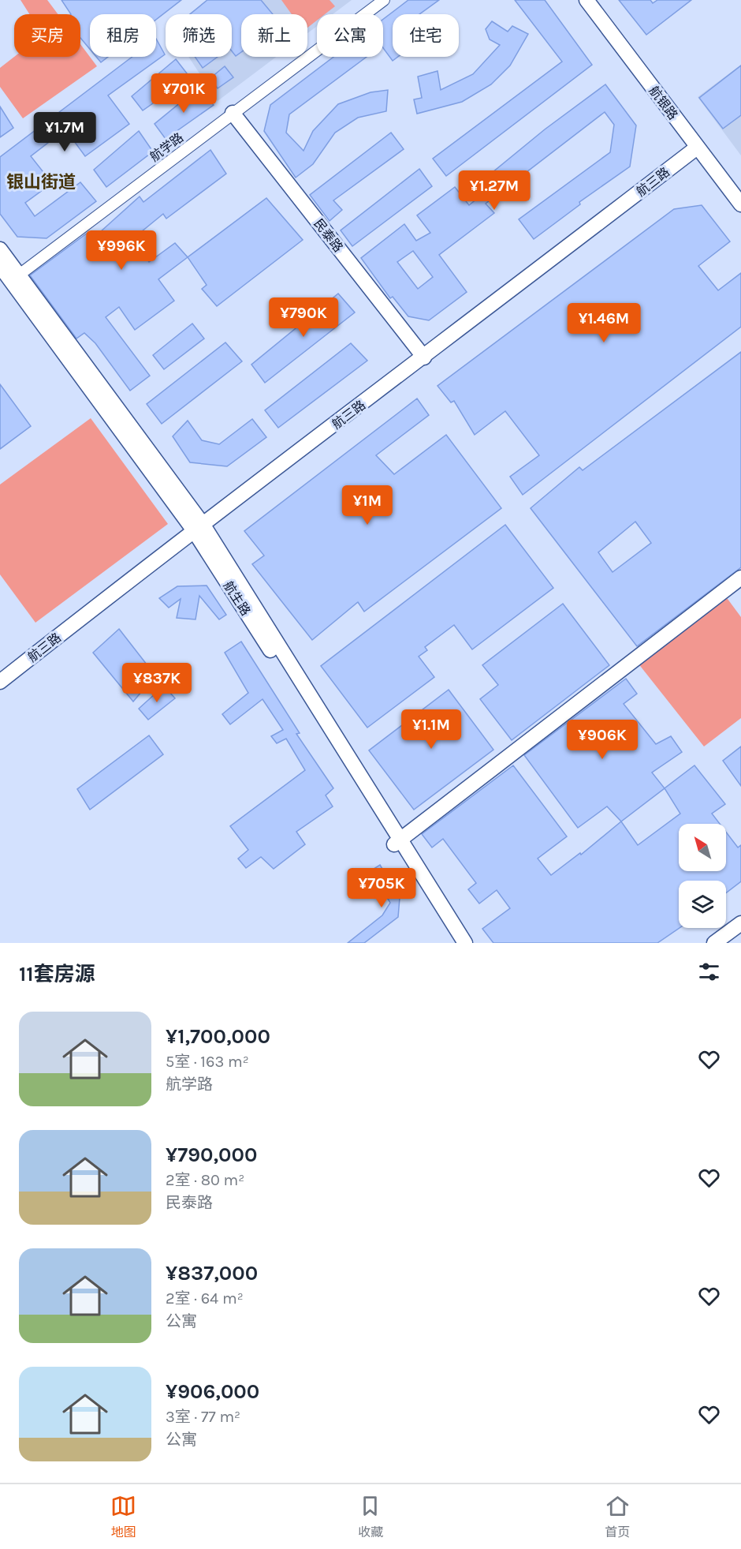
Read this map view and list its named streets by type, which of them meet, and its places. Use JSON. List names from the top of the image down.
{
  "streets": {
    "street": [
      "航银路",
      "航学路",
      "航三路",
      "民泰路"
    ]
  },
  "crossings": [
    ["航银路", "航三路"],
    ["航学路", "民泰路"],
    ["航三路", "民泰路"]
  ],
  "districts": ["银山街道"],
  "north": "top left",
  "page": {
    "chip": [
      "买房",
      "租房",
      "筛选",
      "新上",
      "公寓",
      "住宅"
    ],
    "price": [
      "¥701K",
      "¥1.7M",
      "¥1.27M",
      "¥996K",
      "¥790K",
      "¥1.46M",
      "¥1M",
      "¥837K",
      "¥1.1M",
      "¥906K",
      "¥705K"
    ],
    "heading": "11套房源",
    "list": [
      {
        "name": "¥1,700,000",
        "note": "5室 · 163 m² · 航学路"
      },
      {
        "name": "¥790,000",
        "note": "2室 · 80 m² · 民泰路"
      },
      {
        "name": "¥837,000",
        "note": "2室 · 64 m² · 公寓"
      },
      {
        "name": "¥906,000",
        "note": "3室 · 77 m² · 公寓"
      }
    ],
    "tabs": ["地图", "收藏", "首页"]
  }
}
